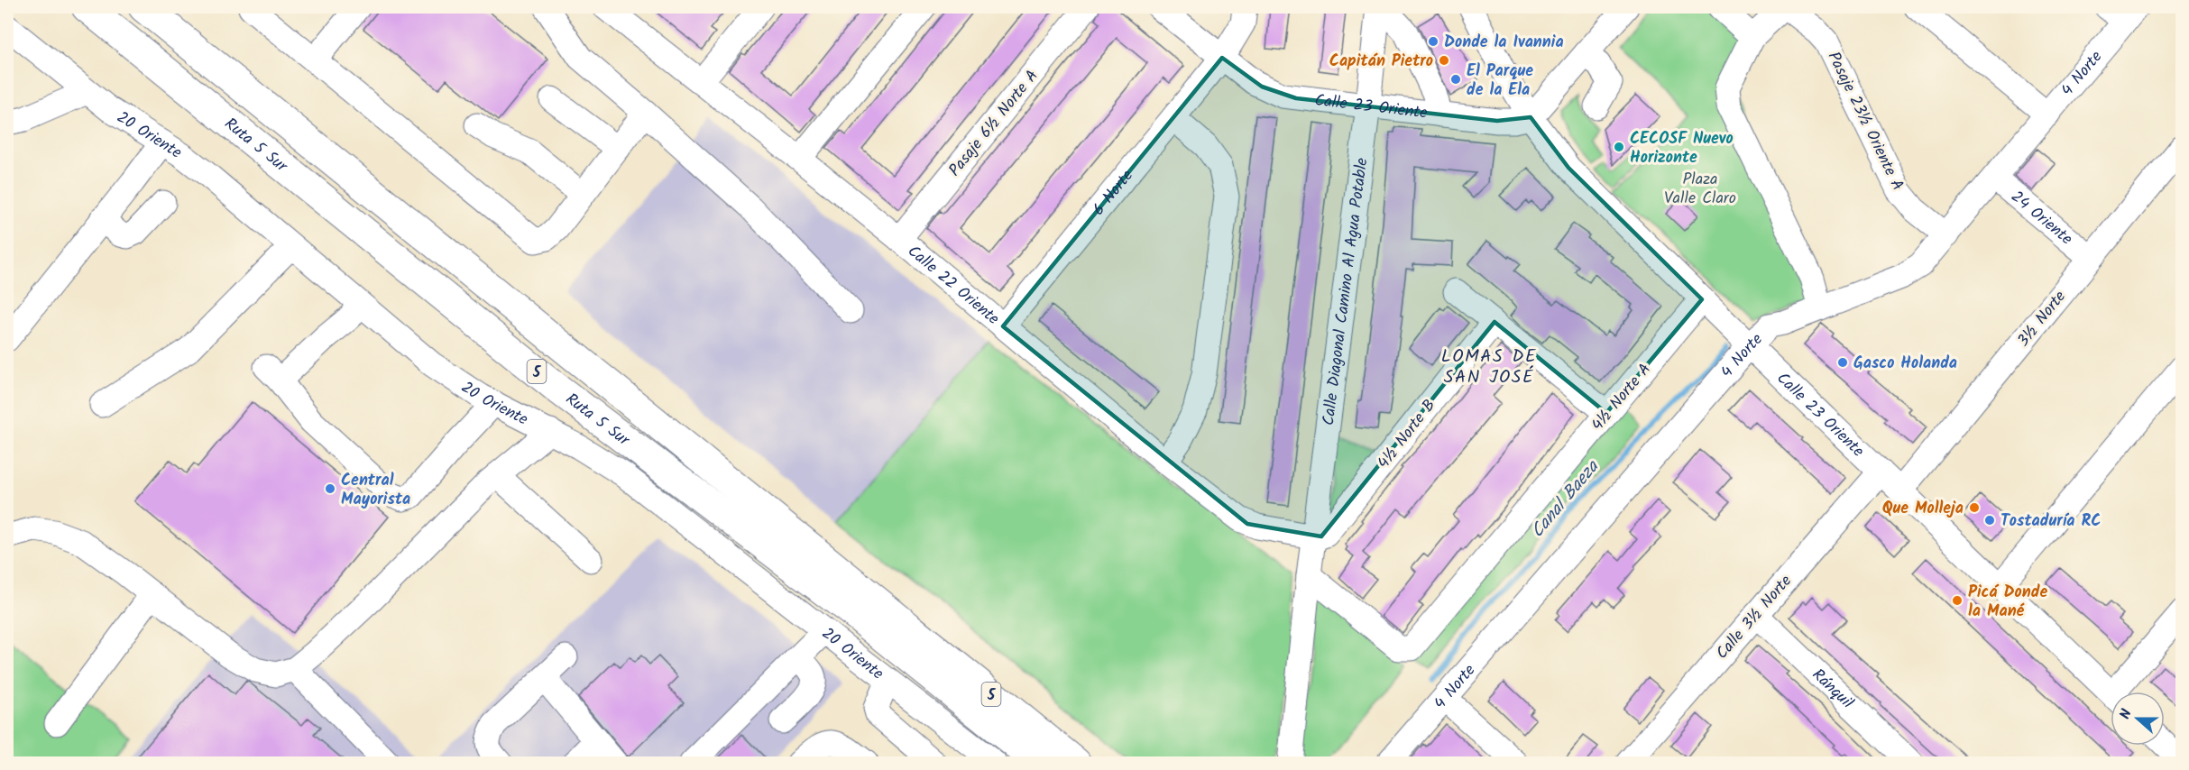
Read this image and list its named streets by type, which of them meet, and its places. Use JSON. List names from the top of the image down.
{
  "streets": {
    "highway": ["Ruta 5 Sur", "5"],
    "street": [
      "4 Norte",
      "Calle 23 Oriente",
      "Pasaje 23½ Oriente A",
      "Pasaje 6½ Norte A",
      "20 Oriente",
      "6 Norte",
      "24 Oriente",
      "Calle 22 Oriente",
      "Calle Diagonal Camino Al Agua Potable",
      "3½ Norte",
      "4½ Norte A",
      "4½ Norte B",
      "Calle 3½ Norte",
      "Ránquil"
    ]
  },
  "crossings": [
    ["4 Norte", "Calle 23 Oriente"],
    ["4 Norte", "Pasaje 23½ Oriente A"],
    ["4 Norte", "24 Oriente"],
    ["Calle 23 Oriente", "6 Norte"],
    ["Calle 23 Oriente", "Calle Diagonal Camino Al Agua Potable"],
    ["Calle 23 Oriente", "3½ Norte"],
    ["Calle 23 Oriente", "4½ Norte A"],
    ["Calle 23 Oriente", "Calle 3½ Norte"],
    ["Pasaje 6½ Norte A", "Calle 22 Oriente"],
    ["6 Norte", "Calle 22 Oriente"],
    ["24 Oriente", "3½ Norte"],
    ["Calle 22 Oriente", "Calle Diagonal Camino Al Agua Potable"],
    ["Calle 22 Oriente", "4½ Norte B"],
    ["Calle Diagonal Camino Al Agua Potable", "4½ Norte A"],
    ["Calle Diagonal Camino Al Agua Potable", "4½ Norte B"],
    ["Calle 3½ Norte", "Ránquil"]
  ],
  "districts": ["LOMAS DE SAN JOSÉ"],
  "water": ["Canal Baeza"],
  "parks": ["Plaza Valle Claro"],
  "places": [
    "Donde la Ivannia",
    "Capitán Pietro",
    "El Parque de la Ela",
    "CECOSF Nuevo Horizonte",
    "Gasco Holanda",
    "Central Mayorista",
    "Que Molleja",
    "Tostaduría RC",
    "Picá Donde la Mané"
  ],
  "north": "left"
}
